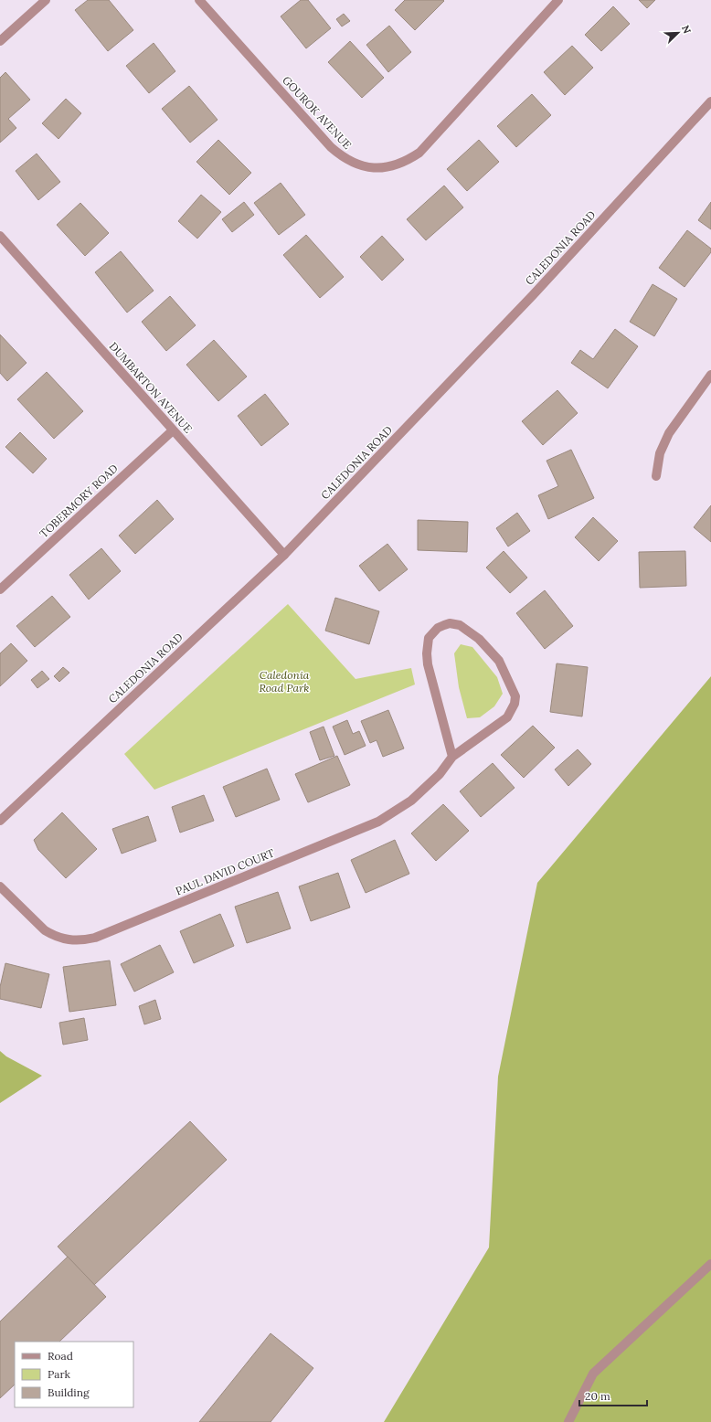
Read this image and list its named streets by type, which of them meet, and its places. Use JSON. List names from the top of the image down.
{
  "streets": {
    "street": [
      "GOUROK AVENUE",
      "CALEDONIA ROAD",
      "DUMBARTON AVENUE",
      "TOBERMORY ROAD",
      "PAUL DAVID COURT"
    ]
  },
  "crossings": [
    ["CALEDONIA ROAD", "DUMBARTON AVENUE"],
    ["DUMBARTON AVENUE", "TOBERMORY ROAD"]
  ],
  "parks": ["Caledonia Road Park"],
  "legend": ["Road", "Park", "Building"],
  "scale_bar": "20 m",
  "north": "top right"
}
